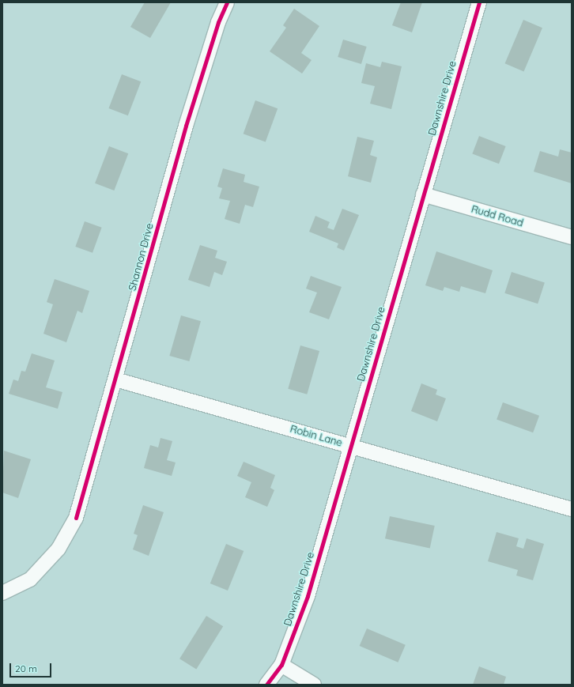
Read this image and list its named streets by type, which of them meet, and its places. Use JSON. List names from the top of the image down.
{
  "streets": {
    "street": [
      "Dawnshire Drive",
      "Rudd Road",
      "Shannon Drive",
      "Robin Lane"
    ]
  },
  "crossings": [
    ["Dawnshire Drive", "Rudd Road"],
    ["Dawnshire Drive", "Robin Lane"],
    ["Shannon Drive", "Robin Lane"]
  ],
  "scale_bar": "20 m"
}
